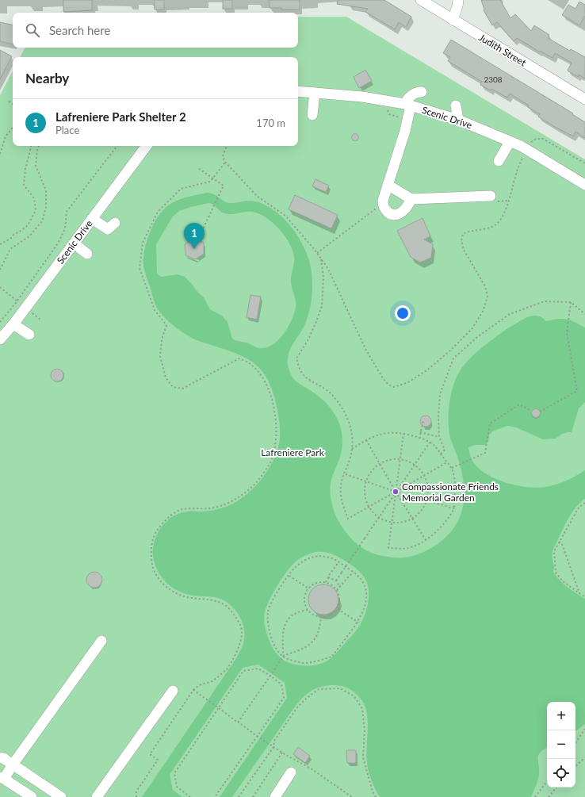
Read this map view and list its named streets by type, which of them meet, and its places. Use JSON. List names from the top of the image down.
{
  "streets": {
    "street": ["Judith Street", "Scenic Drive"]
  },
  "parks": ["Lafreniere Park"],
  "places": ["Compassionate Friends Memorial Garden"],
  "house_numbers": ["2308"],
  "page": {
    "search": "Search here",
    "heading": "Nearby",
    "list": [
      {
        "mark": "1",
        "name": "Lafreniere Park Shelter 2",
        "note": "Place",
        "value": "170 m"
      }
    ],
    "pins": "1",
    "map_buttons": ["+", "−"]
  }
}
